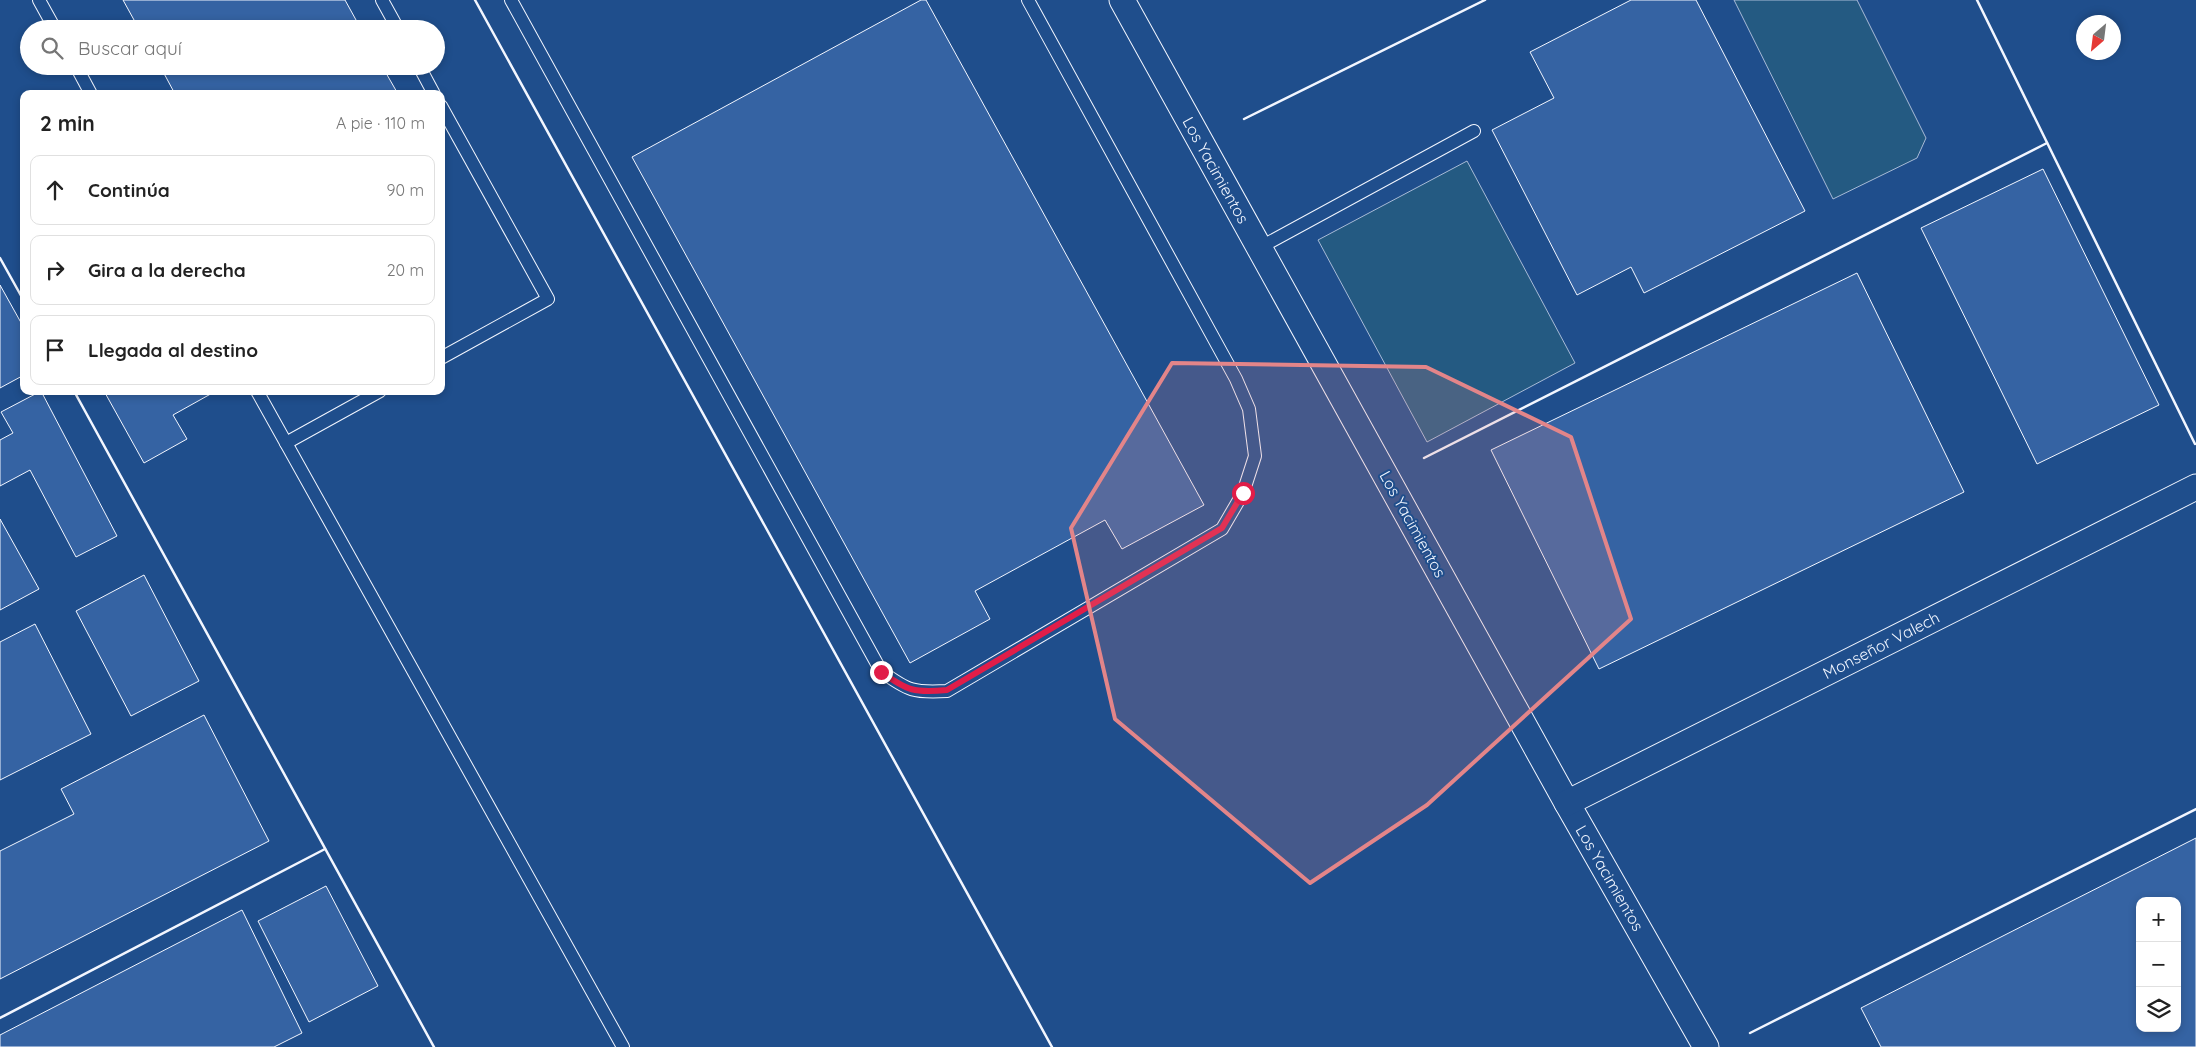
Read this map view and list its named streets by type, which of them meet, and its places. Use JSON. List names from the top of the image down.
{
  "streets": {
    "street": ["Los Yacimientos", "Monseñor Valech"]
  },
  "crossings": [
    ["Los Yacimientos", "Monseñor Valech"]
  ],
  "north": "bottom left",
  "page": {
    "search": "Buscar aquí",
    "heading": ["2 min", "A pie · 110 m"],
    "list": [
      ["Continúa", "90 m"],
      ["Gira a la derecha", "20 m"],
      "Llegada al destino"
    ],
    "map_buttons": ["+", "−"]
  }
}
